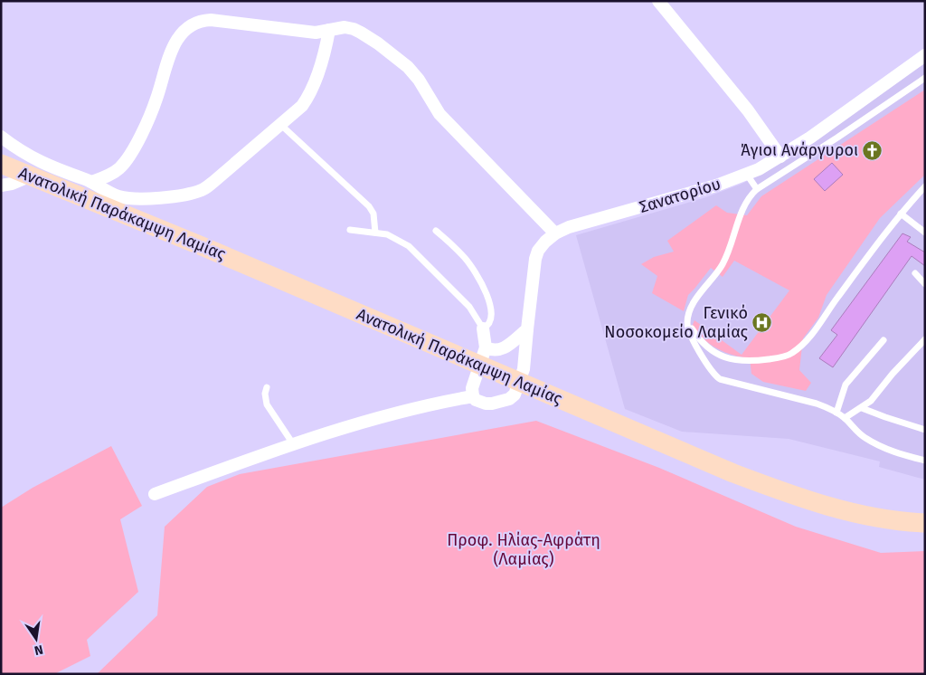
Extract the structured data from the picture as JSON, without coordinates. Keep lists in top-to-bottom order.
{
  "streets": {
    "main road": ["Ανατολική Παράκαμψη Λαμίας"],
    "street": ["Σανατορίου"]
  },
  "parks": ["Προφ. Ηλίας-Αφράτη (Λαμίας)"],
  "places": {
    "church": ["Άγιοι Ανάργυροι"],
    "hospital": ["Γενικό Νοσοκομείο Λαμίας"]
  },
  "north": "bottom"
}
